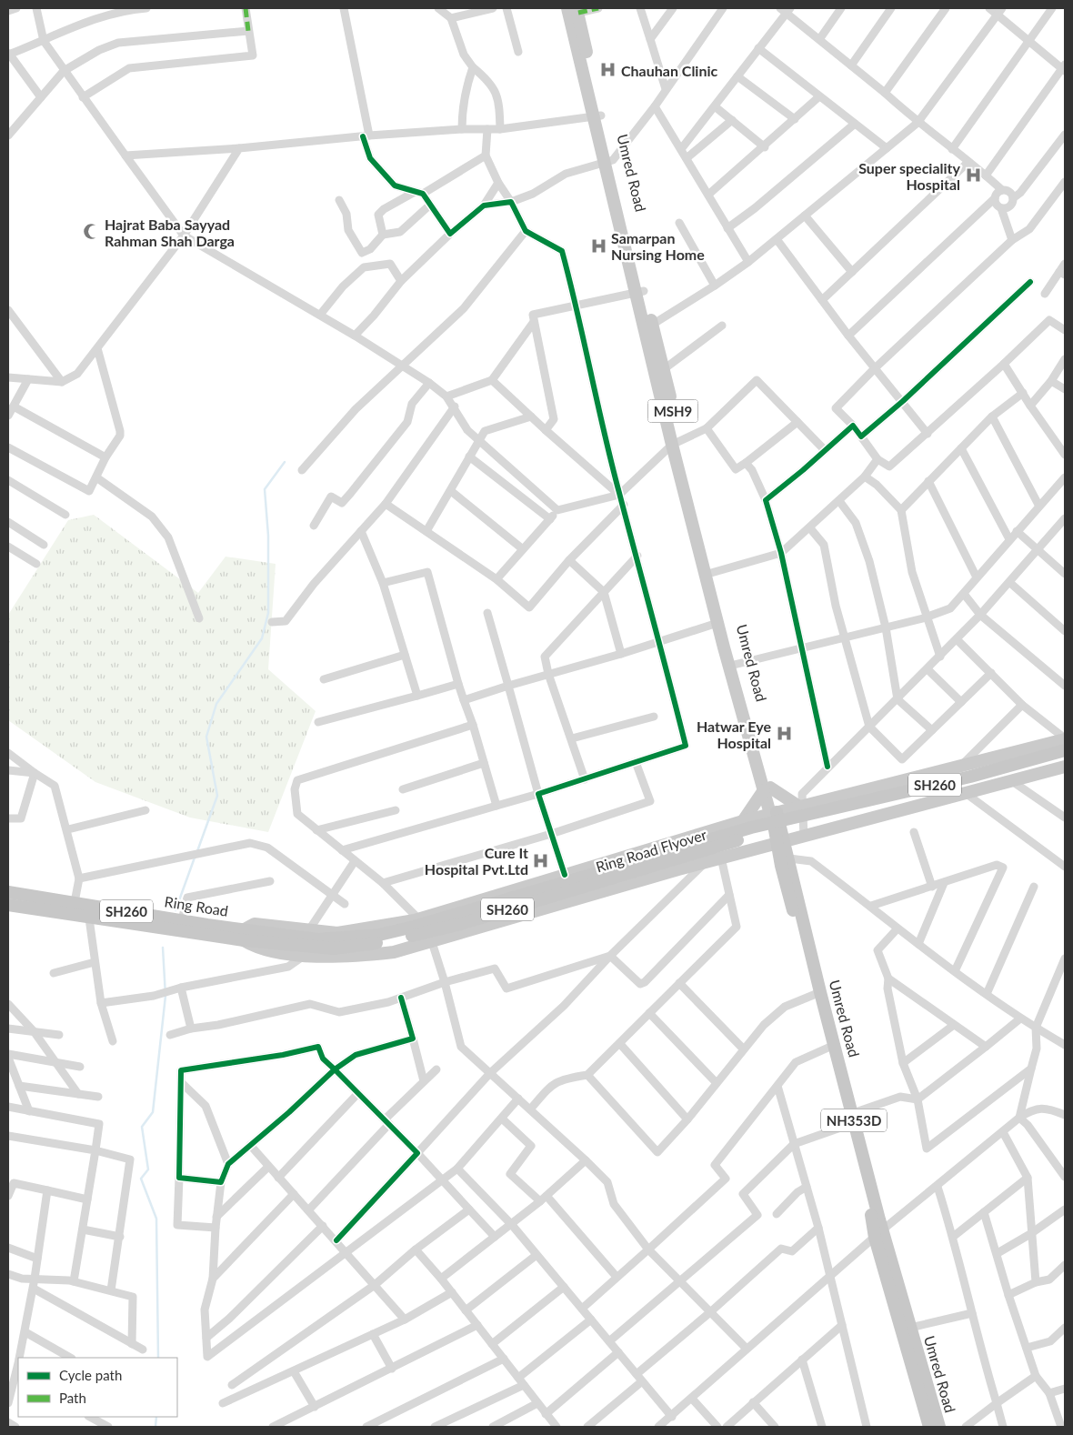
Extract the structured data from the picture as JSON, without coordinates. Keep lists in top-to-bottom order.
{
  "streets": {
    "highway": [
      "Umred Road",
      "SH260",
      "Ring Road Flyover",
      "Ring Road",
      "NH353D"
    ],
    "main road": ["MSH9"]
  },
  "crossings": [
    ["Umred Road", "NH353D"],
    ["Ring Road Flyover", "Ring Road"]
  ],
  "places": {
    "hospital": [
      "Chauhan Clinic",
      "Super speciality Hospital",
      "Samarpan Nursing Home",
      "Hatwar Eye Hospital",
      "Cure It Hospital Pvt.Ltd"
    ],
    "mosque": ["Hajrat Baba Sayyad Rahman Shah Darga"]
  },
  "legend": ["Cycle path", "Path"]
}
